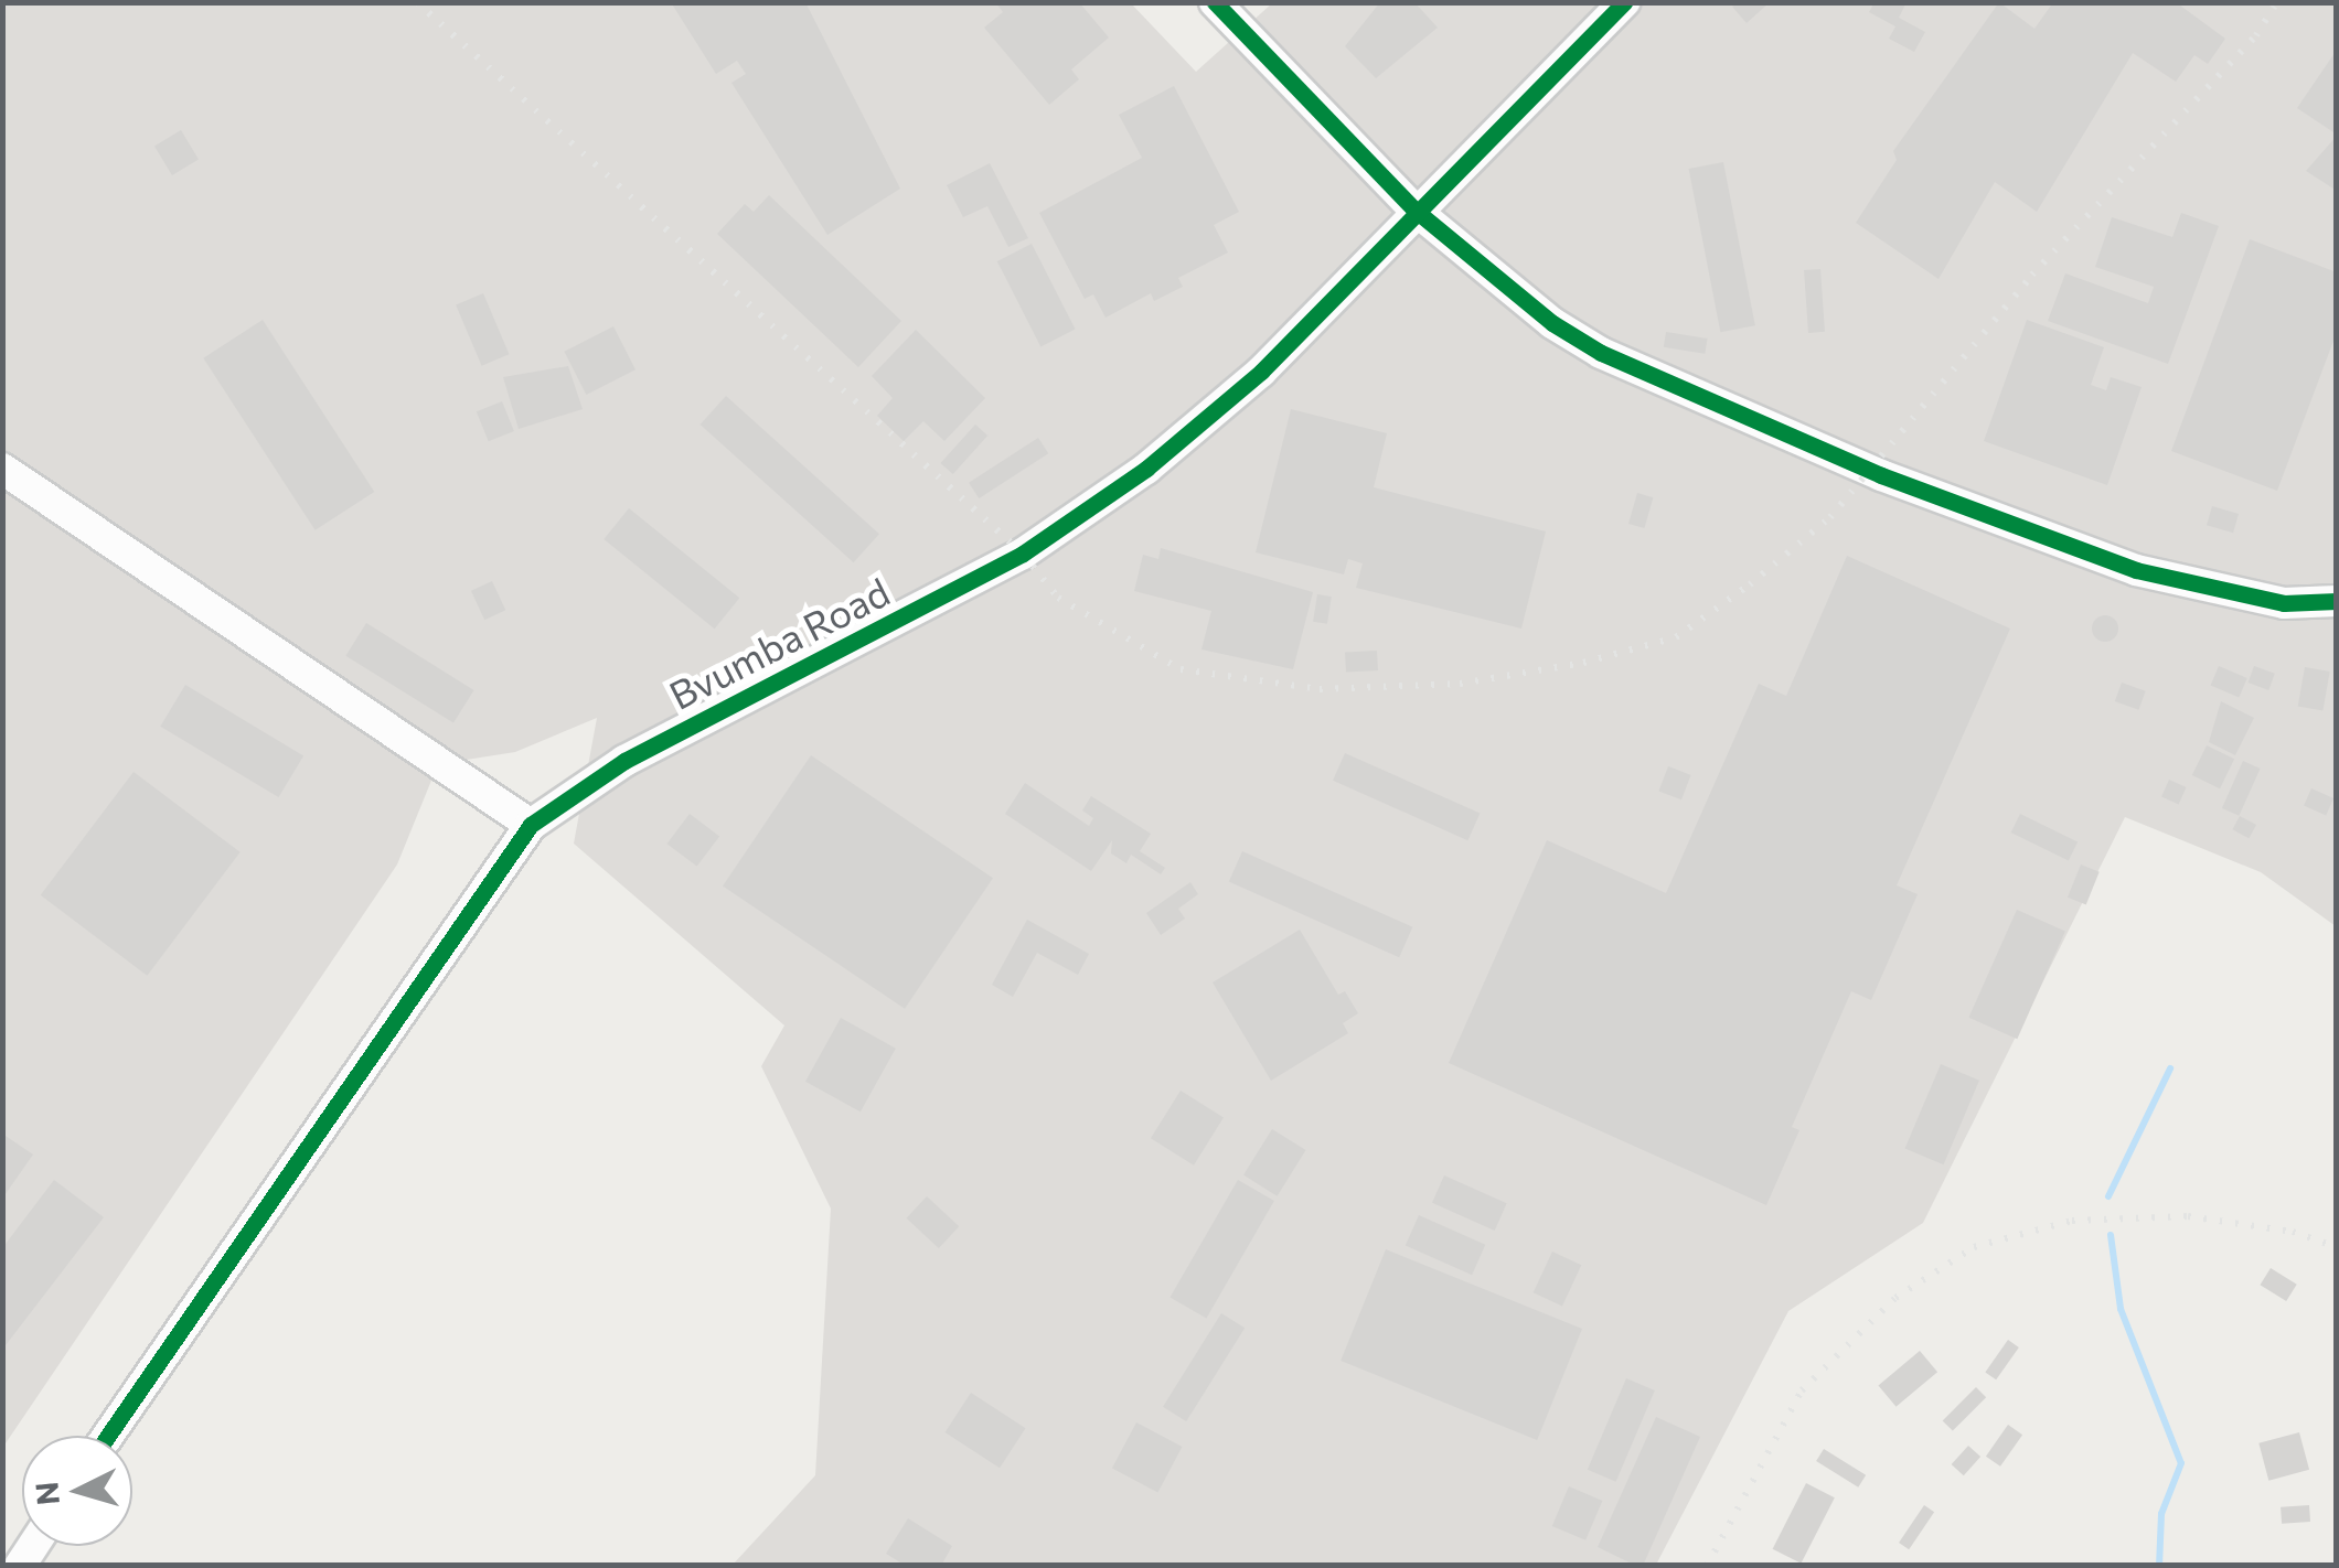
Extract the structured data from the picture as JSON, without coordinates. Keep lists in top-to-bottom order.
{
  "streets": {
    "street": ["Bvumba Road"]
  },
  "north": "left"
}
